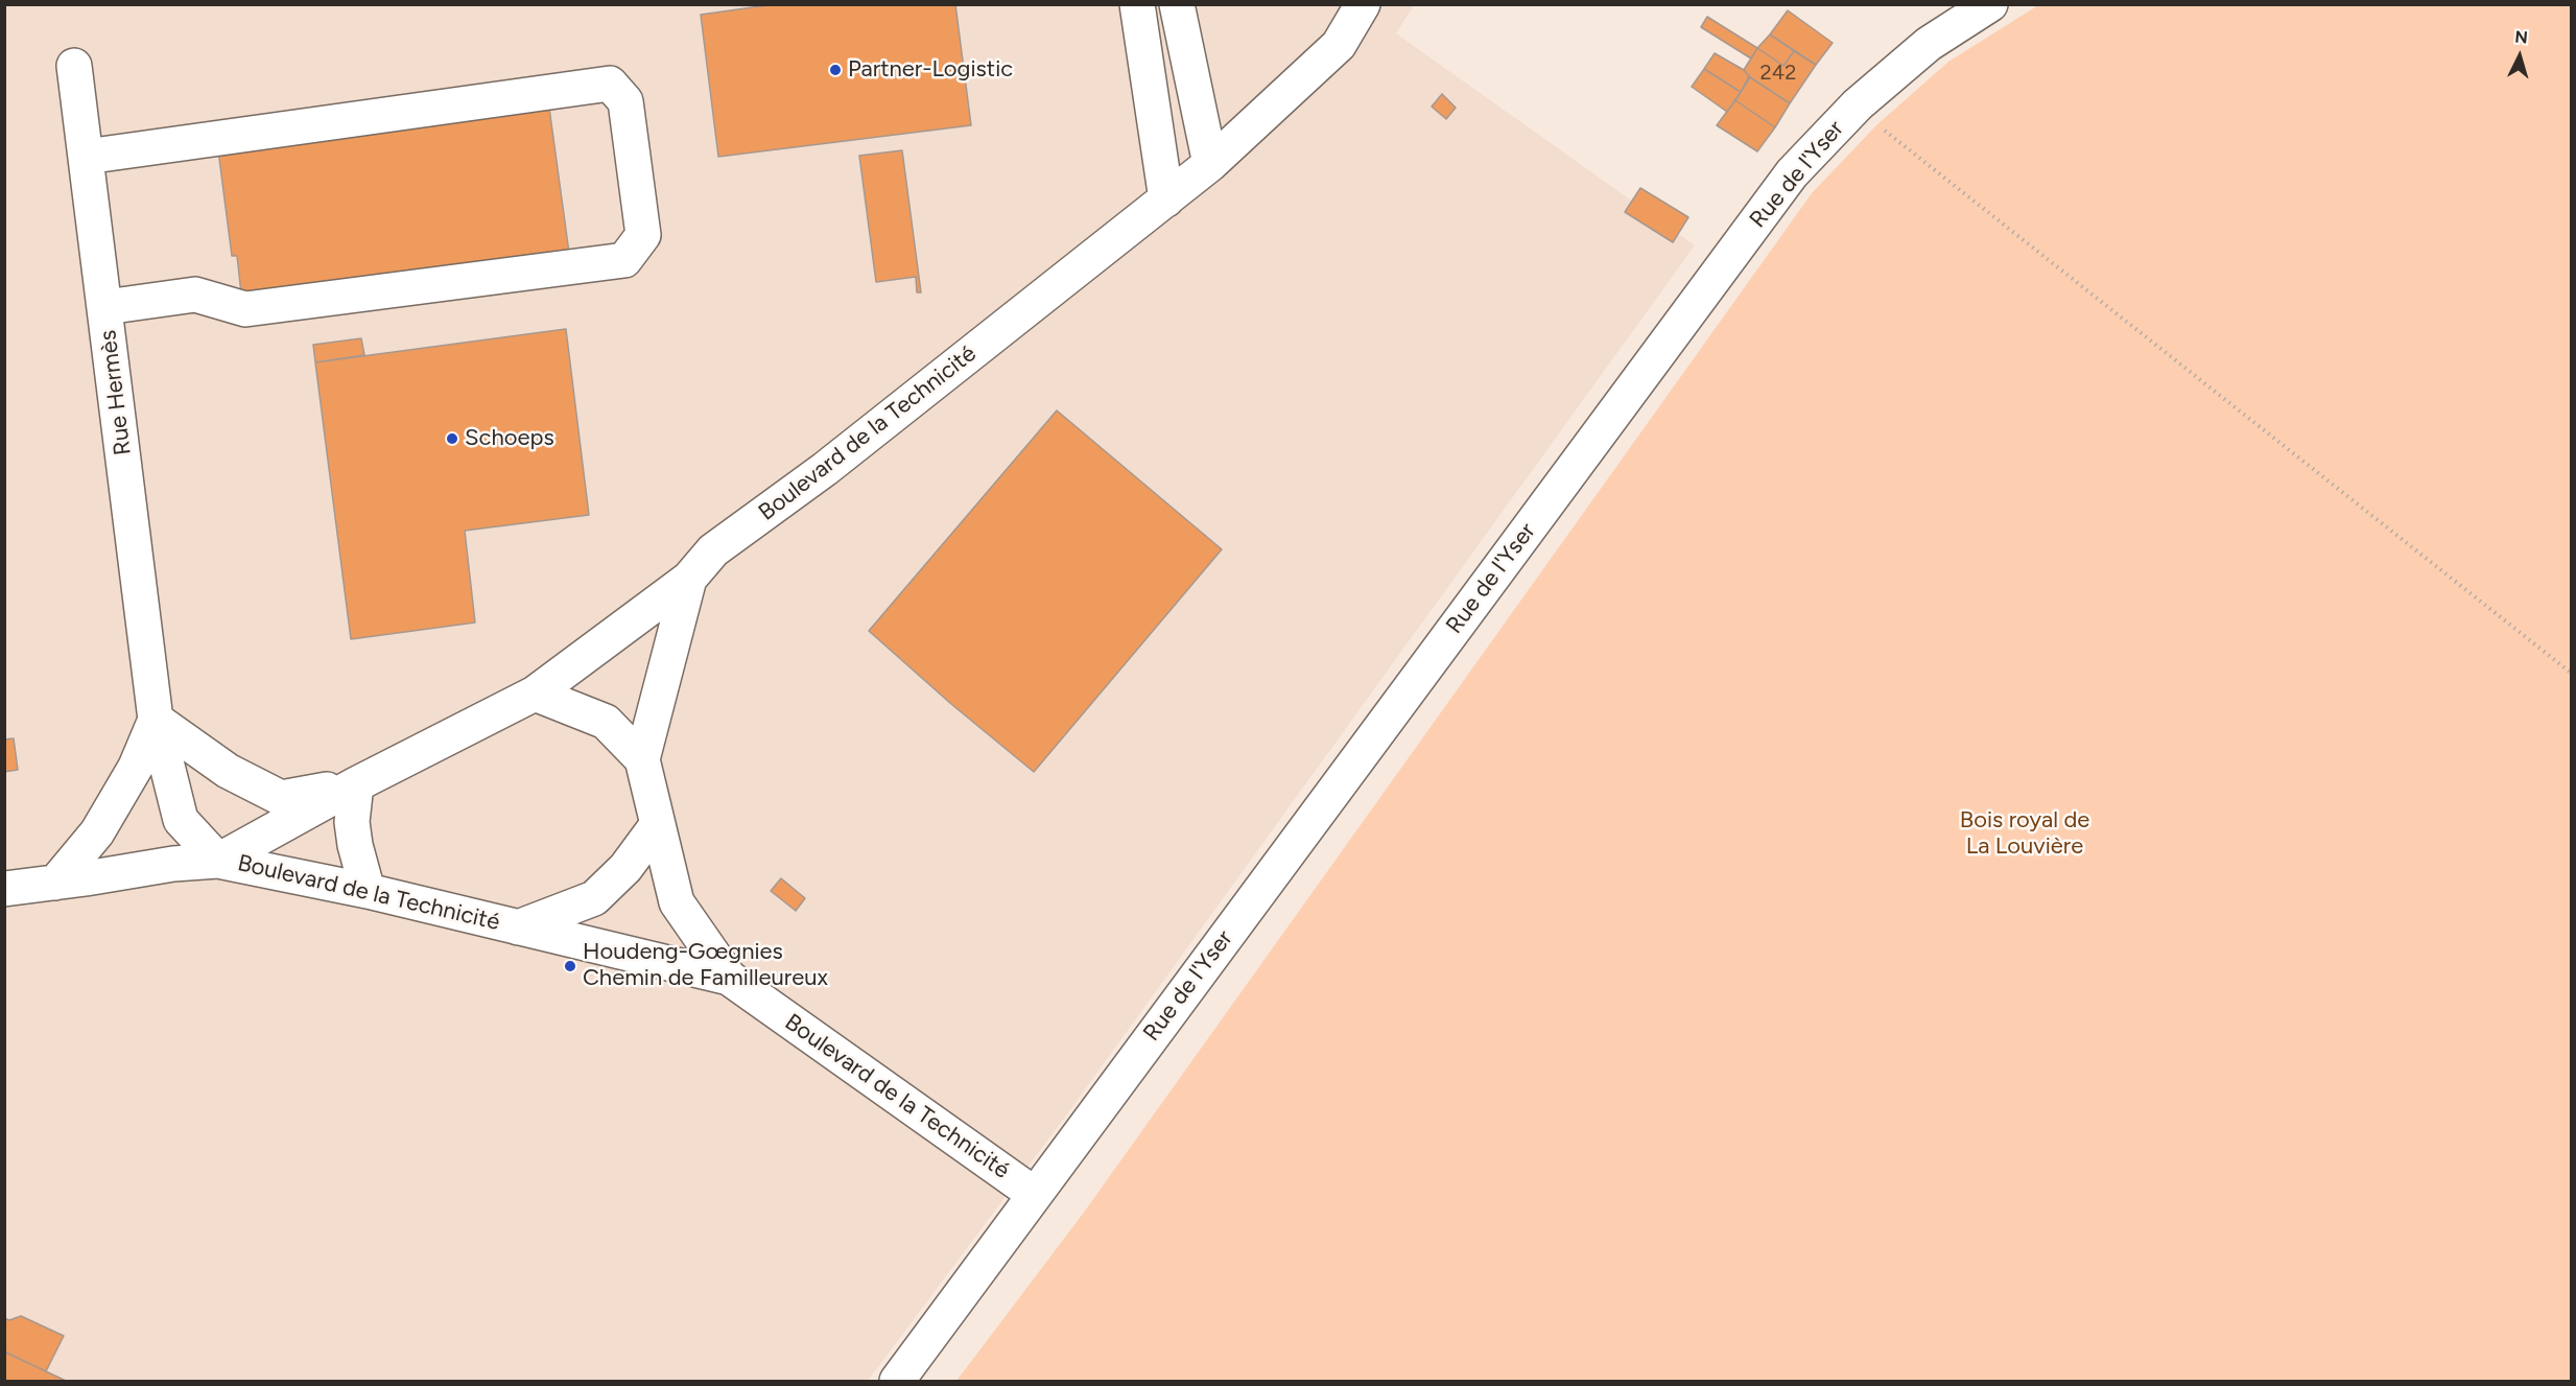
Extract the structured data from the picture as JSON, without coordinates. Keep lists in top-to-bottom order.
{
  "streets": {
    "street": ["Rue de l'Yser", "Rue Hermès", "Boulevard de la Technicité"]
  },
  "crossings": [
    ["Rue de l'Yser", "Boulevard de la Technicité"],
    ["Rue Hermès", "Boulevard de la Technicité"]
  ],
  "parks": ["Bois royal de La Louvière"],
  "places": ["Partner-Logistic", "Schoeps", "Houdeng-Gœgnies Chemin de Familleureux"],
  "house_numbers": ["242"],
  "north": "top"
}
